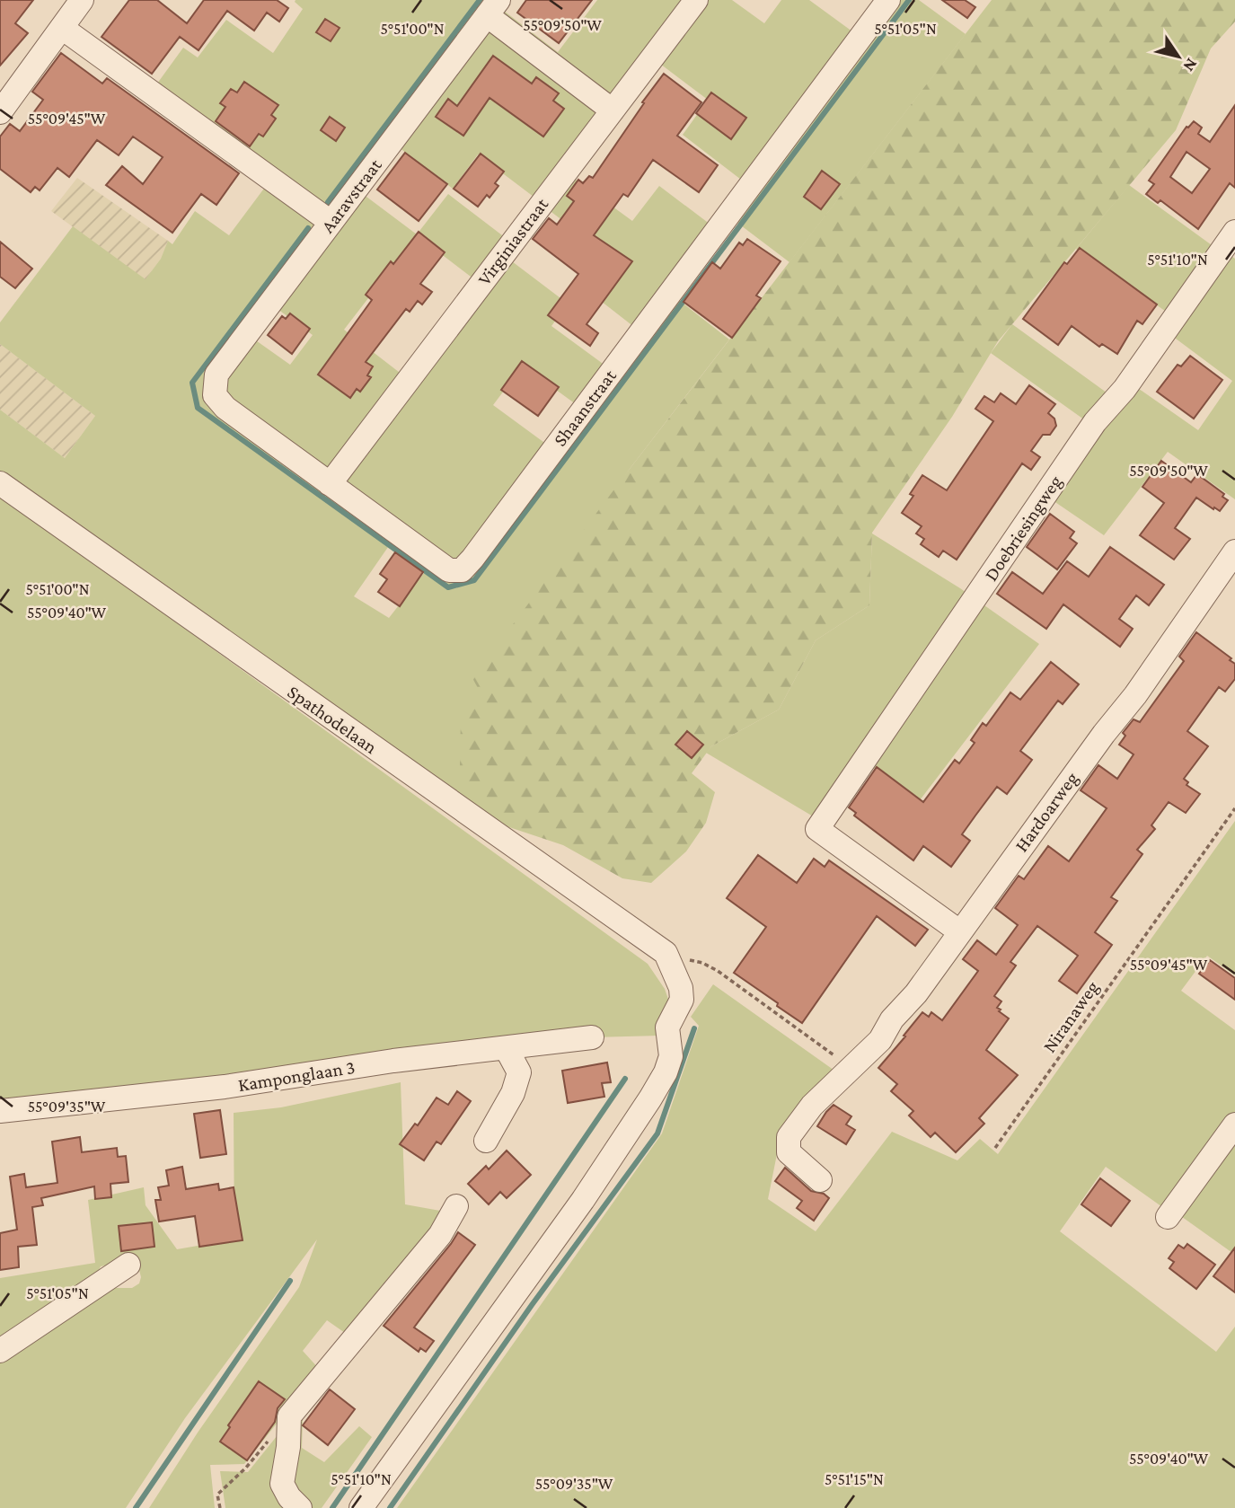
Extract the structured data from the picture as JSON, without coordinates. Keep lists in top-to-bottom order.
{
  "streets": {
    "street": [
      "Aaravstraat",
      "Virginiastraat",
      "Shaanstraat",
      "Doebriesingweg",
      "Spathodelaan",
      "Hardoarweg",
      "Kamponglaan 3"
    ],
    "path": ["Niranaweg"]
  },
  "crossings": [
    ["Aaravstraat", "Shaanstraat"],
    ["Virginiastraat", "Shaanstraat"],
    ["Doebriesingweg", "Hardoarweg"]
  ],
  "north": "bottom right",
  "coordinates": [
    "55°09'50\"W",
    "5°51'00\"N",
    "5°51'05\"N",
    "55°09'45\"W",
    "5°51'10\"N",
    "55°09'40\"W",
    "55°09'35\"W",
    "5°51'15\"N"
  ]
}
